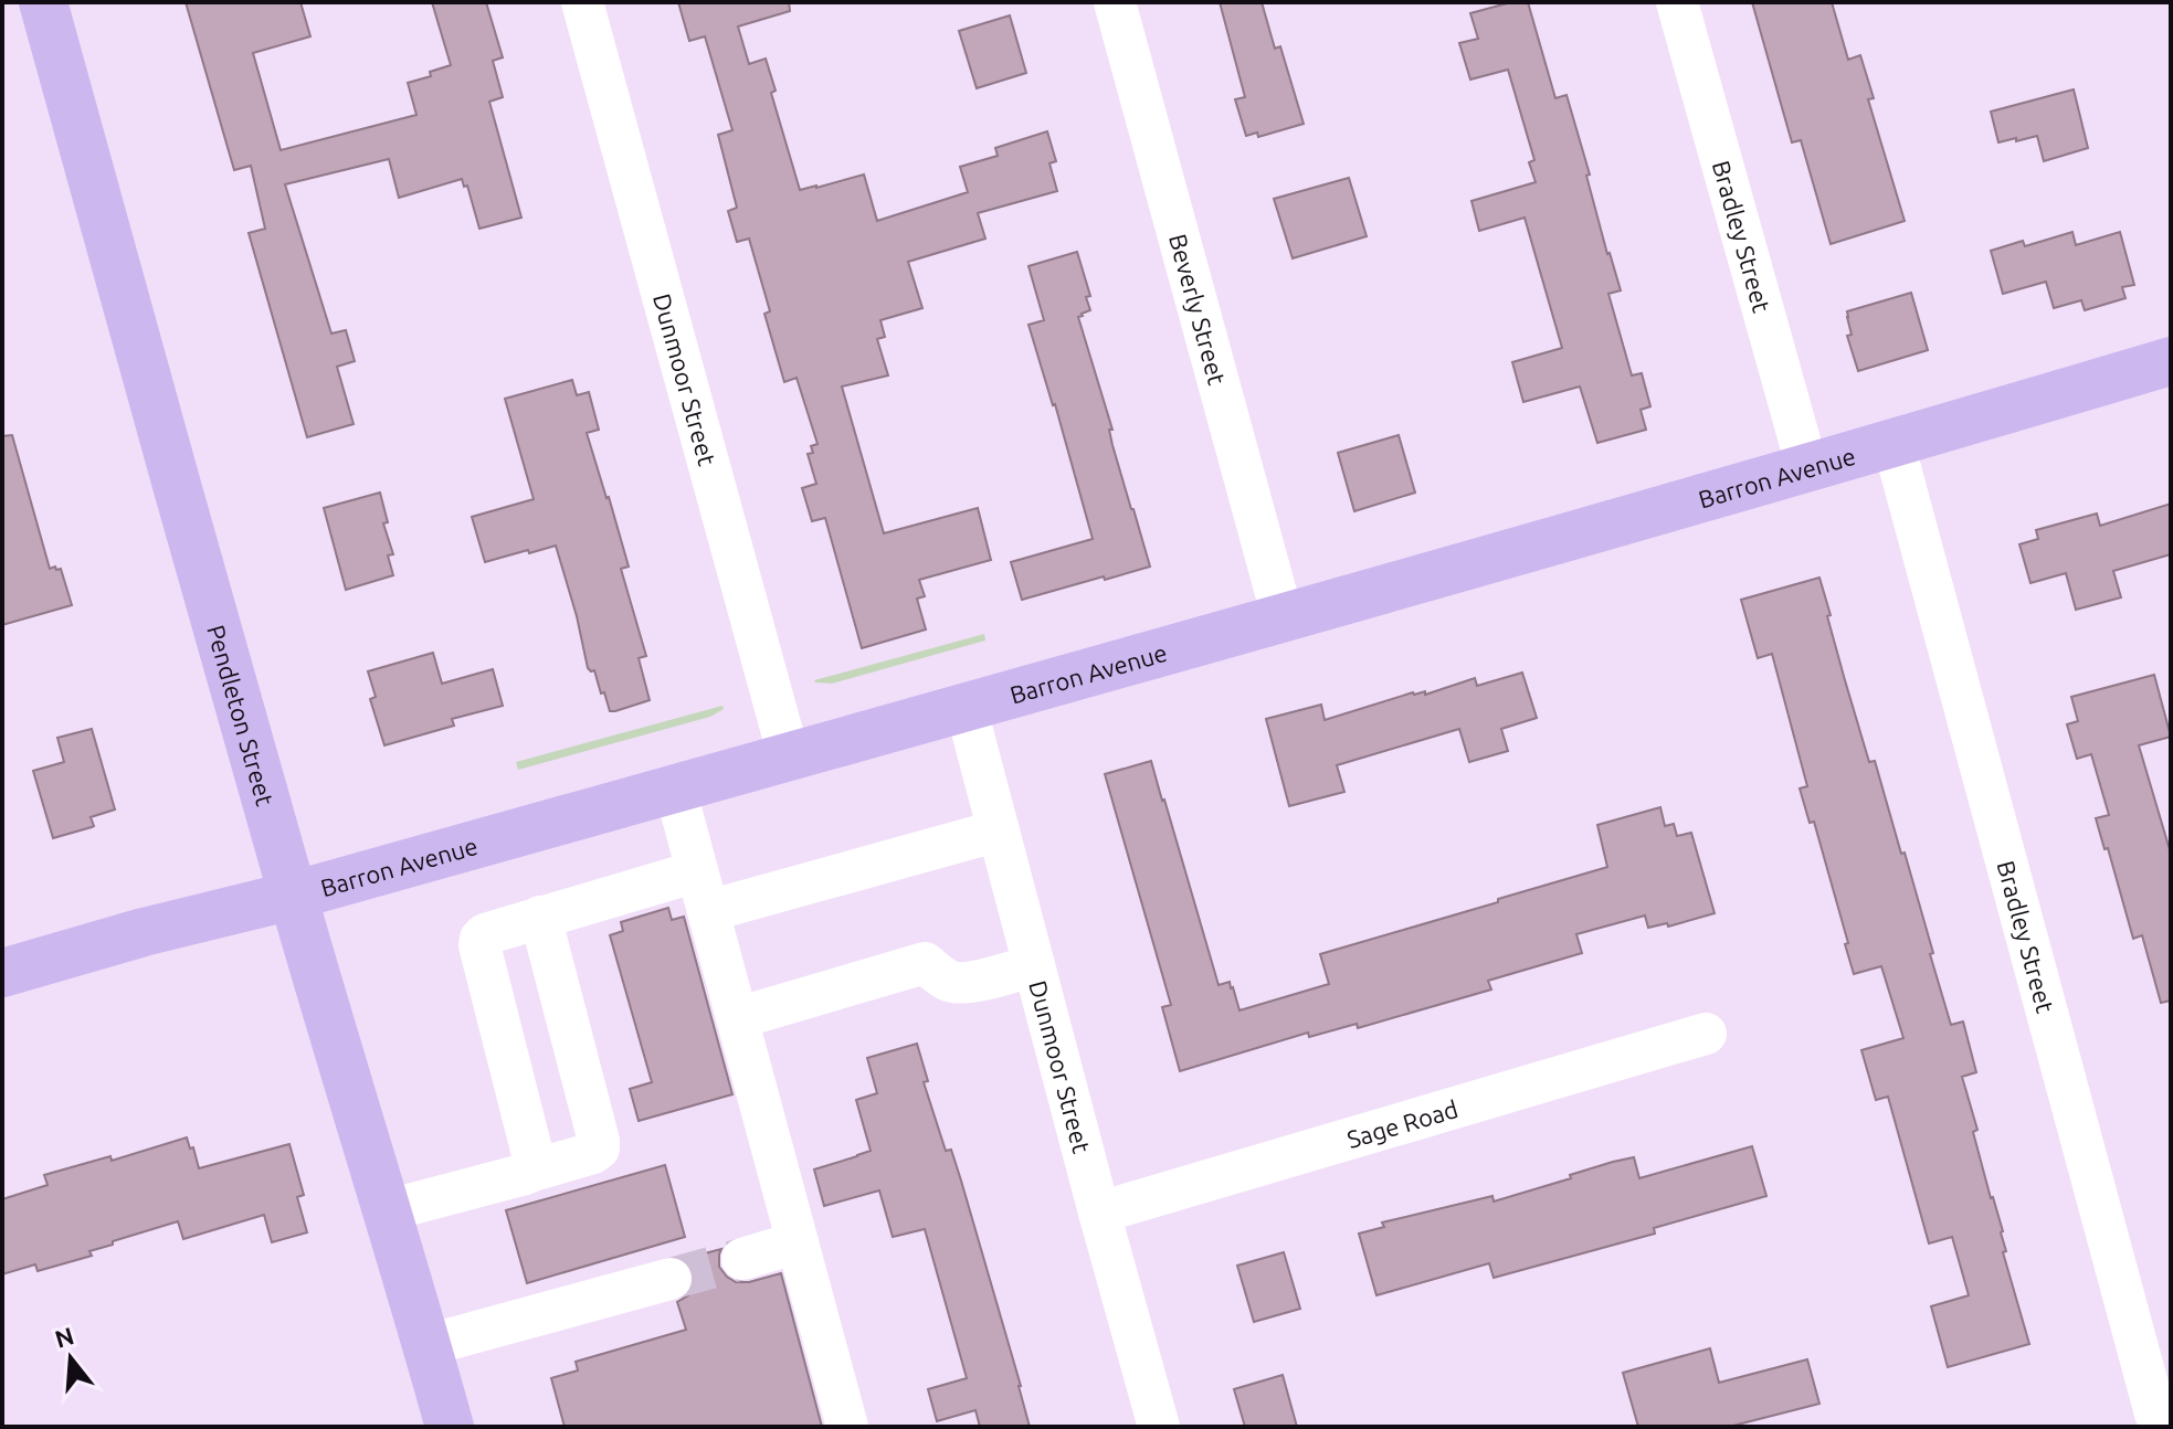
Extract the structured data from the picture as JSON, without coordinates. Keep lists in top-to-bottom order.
{
  "streets": {
    "main road": ["Barron Avenue", "Pendleton Street"],
    "street": [
      "Bradley Street",
      "Beverly Street",
      "Dunmoor Street",
      "Sage Road"
    ]
  },
  "crossings": [
    ["Bradley Street", "Barron Avenue"],
    ["Beverly Street", "Barron Avenue"],
    ["Dunmoor Street", "Barron Avenue"],
    ["Dunmoor Street", "Sage Road"],
    ["Barron Avenue", "Pendleton Street"]
  ],
  "north": "top"
}
